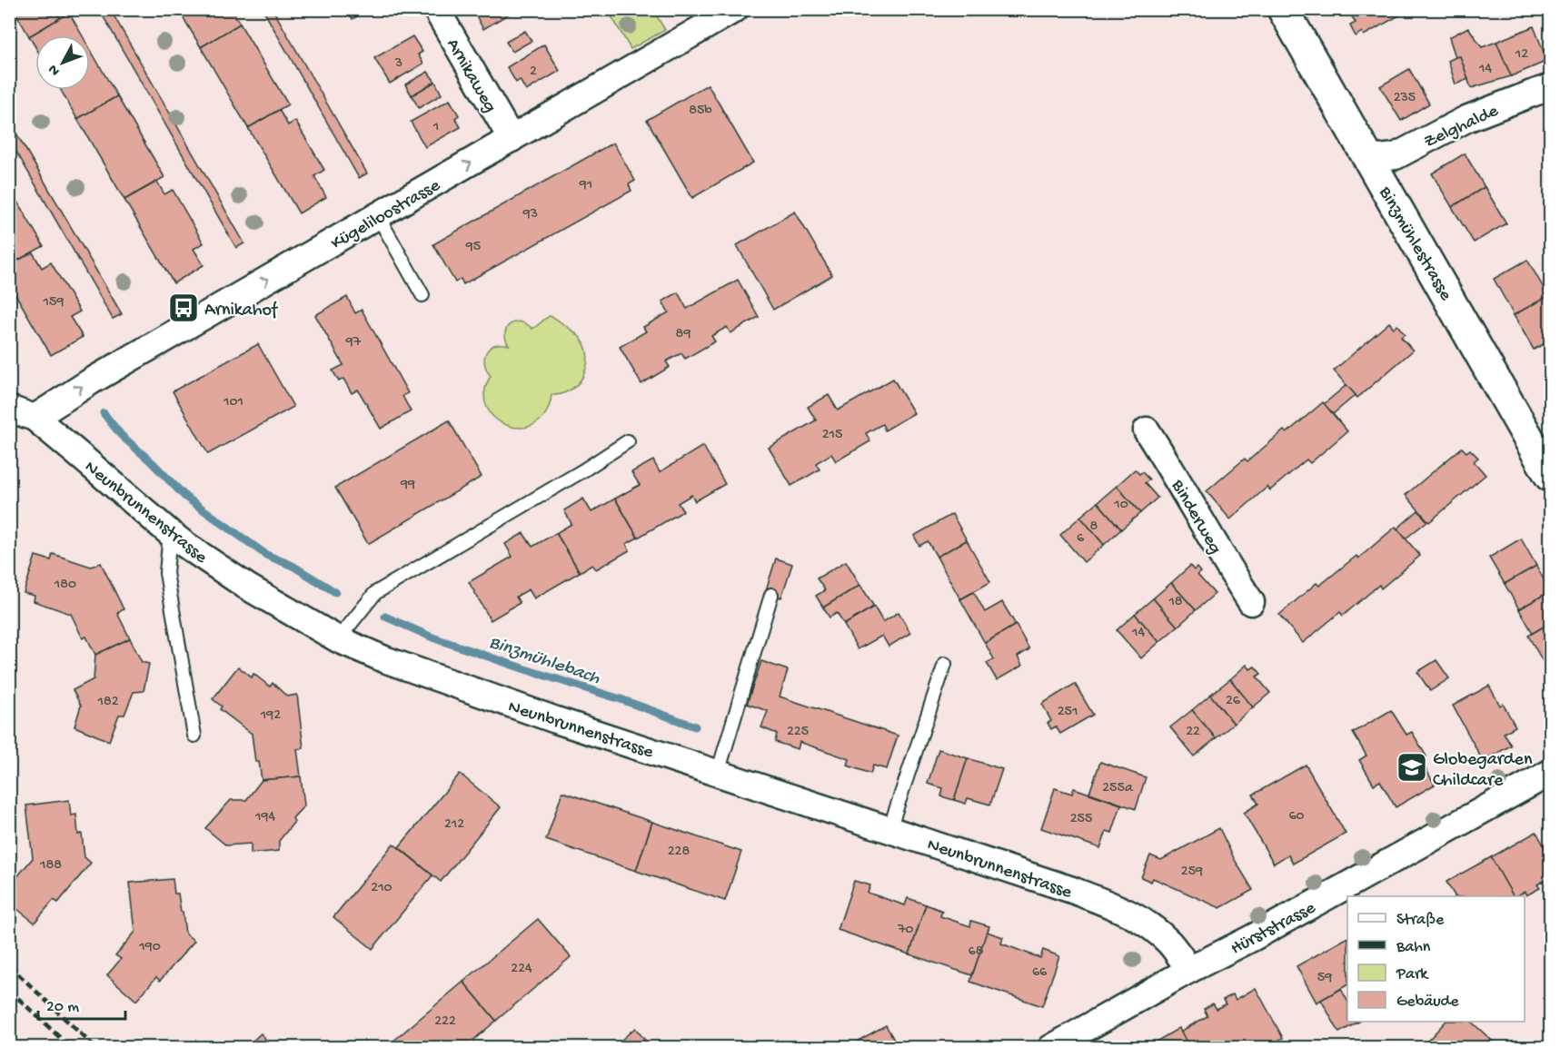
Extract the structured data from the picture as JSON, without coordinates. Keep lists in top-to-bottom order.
{
  "streets": {
    "street": [
      "Arnikaweg",
      "Zelghalde",
      "Kügeliloostrasse",
      "Binzmühlestrasse",
      "Neunbrunnenstrasse",
      "Binderweg",
      "Hürststrasse"
    ]
  },
  "crossings": [
    ["Arnikaweg", "Kügeliloostrasse"],
    ["Zelghalde", "Binzmühlestrasse"],
    ["Kügeliloostrasse", "Neunbrunnenstrasse"],
    ["Neunbrunnenstrasse", "Hürststrasse"]
  ],
  "one_way": ["Kügeliloostrasse"],
  "water": ["Binzmühlebach"],
  "places": {
    "bus stop": ["Arnikahof"],
    "school or university": ["Globegarden Childcare"]
  },
  "house_numbers": [
    "12",
    "3",
    "14",
    "2",
    "235",
    "85b",
    "1",
    "91",
    "93",
    "95",
    "159",
    "89",
    "97",
    "101",
    "215",
    "99",
    "10",
    "8",
    "6",
    "180",
    "18",
    "14",
    "26",
    "182",
    "251",
    "192",
    "225",
    "22",
    "255a",
    "60",
    "194",
    "255",
    "212",
    "228",
    "188",
    "259",
    "210",
    "70",
    "190",
    "68",
    "224",
    "66",
    "59",
    "222"
  ],
  "legend": [
    "Straße",
    "Bahn",
    "Park",
    "Gebäude"
  ],
  "scale_bar": "20 m",
  "north": "bottom left"
}
